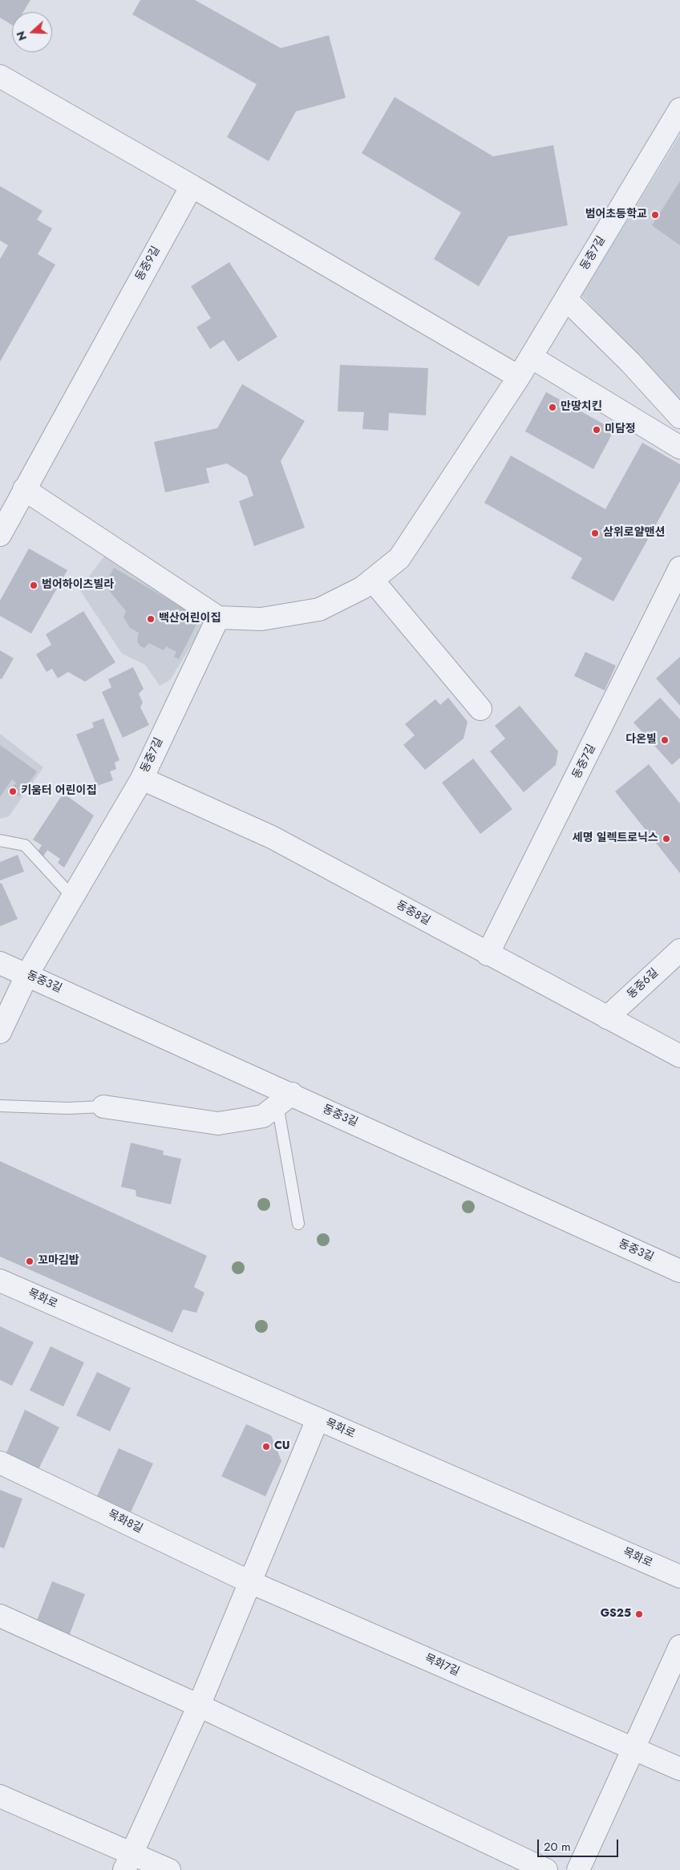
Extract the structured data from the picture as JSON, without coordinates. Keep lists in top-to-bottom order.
{
  "streets": {
    "street": [
      "동중7길",
      "동중9길",
      "동중8길",
      "동중3길",
      "동중6길",
      "목화로",
      "목화8길",
      "목화7길"
    ]
  },
  "crossings": [
    ["동중7길", "동중8길"],
    ["동중7길", "동중3길"],
    ["동중8길", "동중6길"],
    ["목화8길", "목화7길"]
  ],
  "places": [
    "범어초등학교",
    "만땅치킨",
    "미담정",
    "삼위로얄맨션",
    "범어하이츠빌라",
    "백산어린이집",
    "다온빌",
    "키움터 어린이집",
    "세명 일렉트로닉스",
    "꼬마김밥",
    "CU",
    "GS25"
  ],
  "scale_bar": "20 m",
  "north": "left"
}
